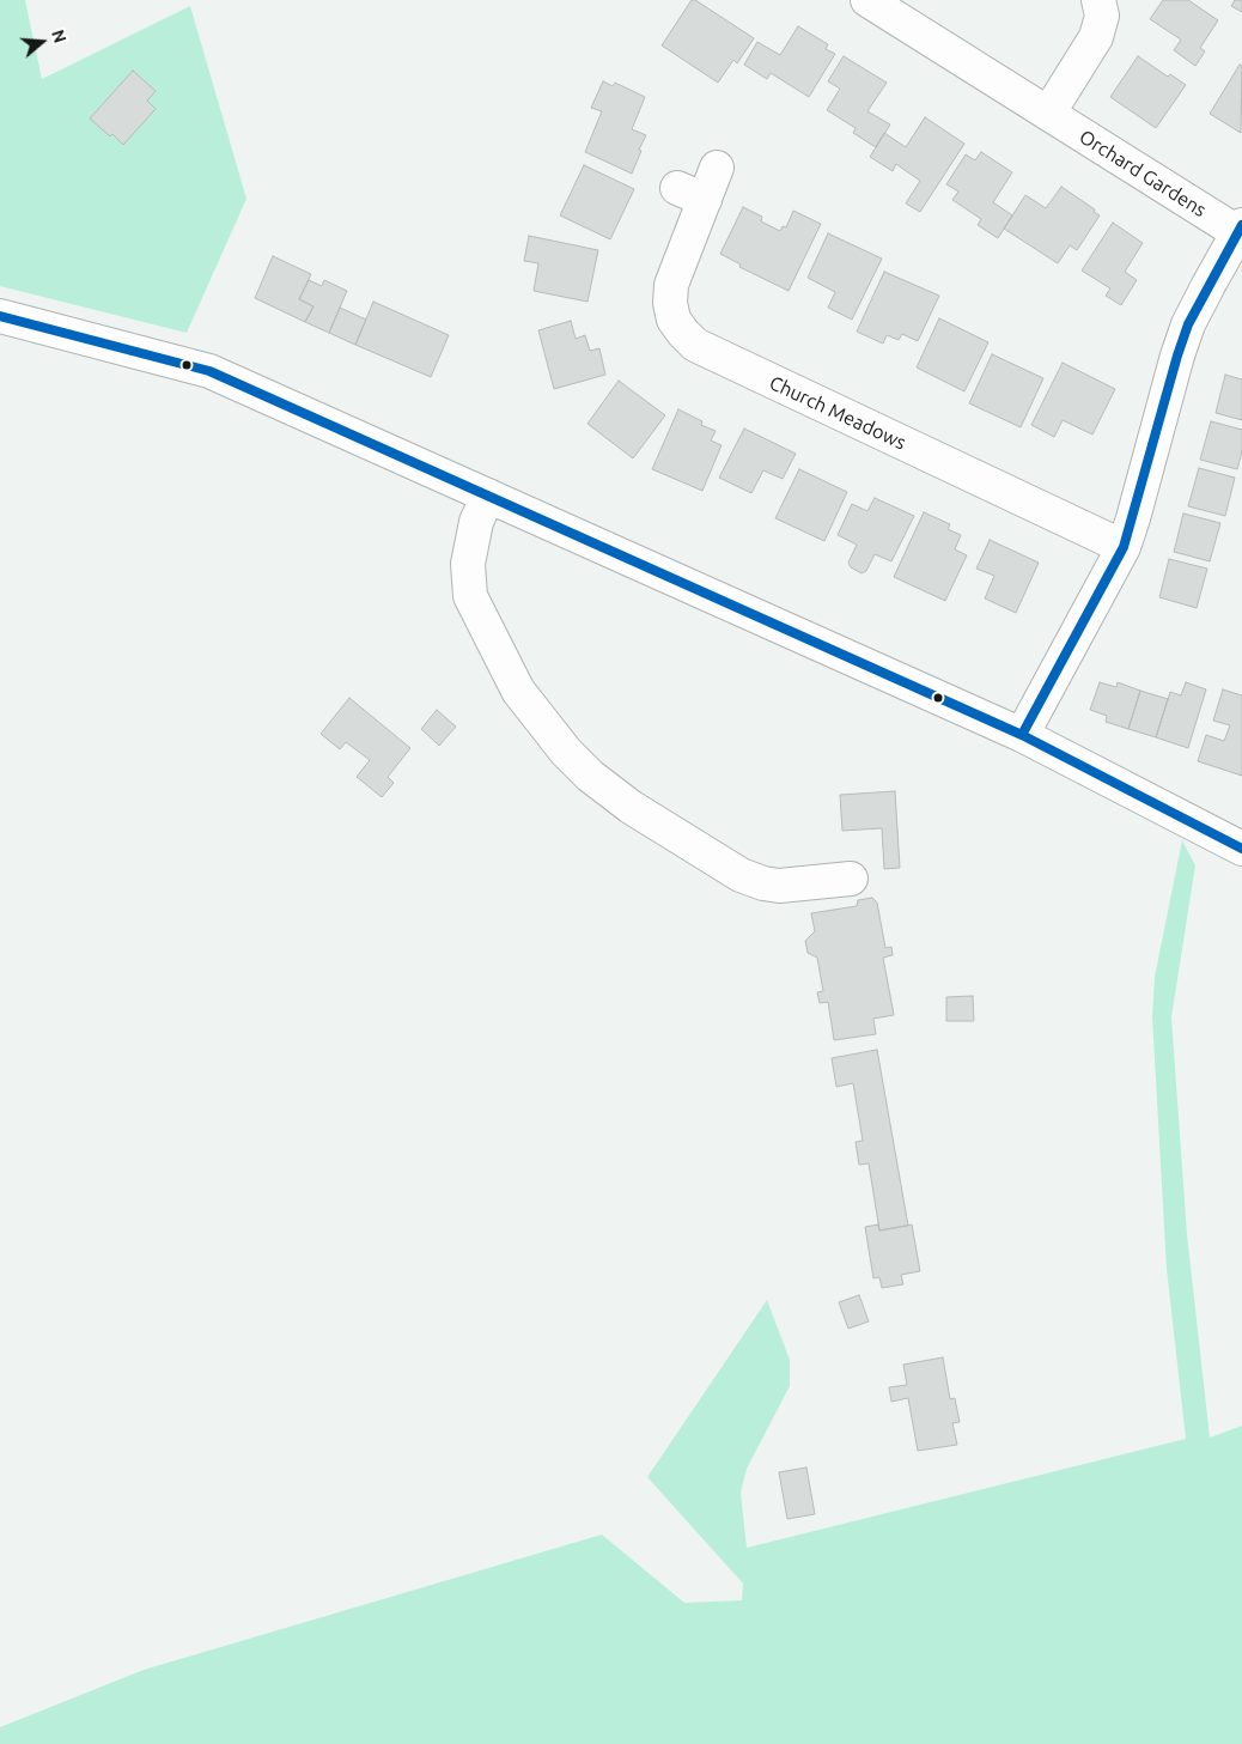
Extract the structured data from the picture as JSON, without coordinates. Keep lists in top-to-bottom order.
{
  "streets": {
    "street": ["Orchard Gardens", "Church Meadows"]
  },
  "north": "right"
}
